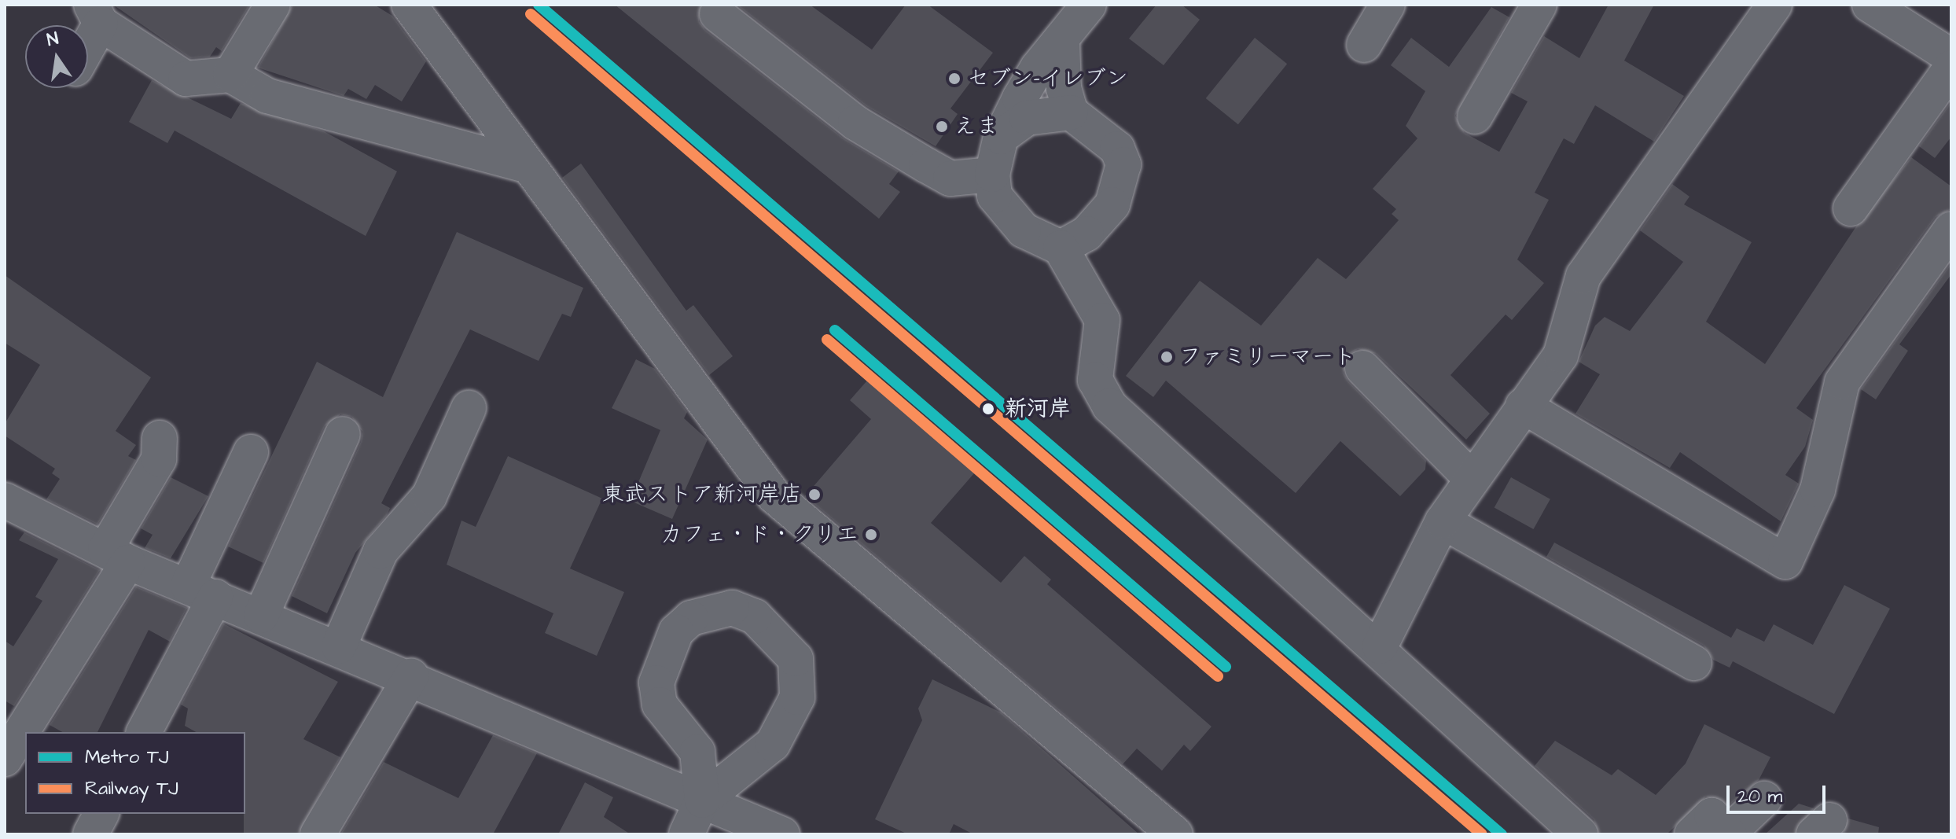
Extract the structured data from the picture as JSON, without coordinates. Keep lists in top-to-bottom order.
{
  "places": [
    "セブン-イレブン",
    "えま",
    "ファミリーマート",
    "新河岸",
    "東武ストア新河岸店",
    "カフェ・ド・クリエ"
  ],
  "lines": ["metro line TJ", "rail line TJ"],
  "legend": ["Metro TJ", "Railway TJ"],
  "scale_bar": "20 m",
  "north": "top"
}
